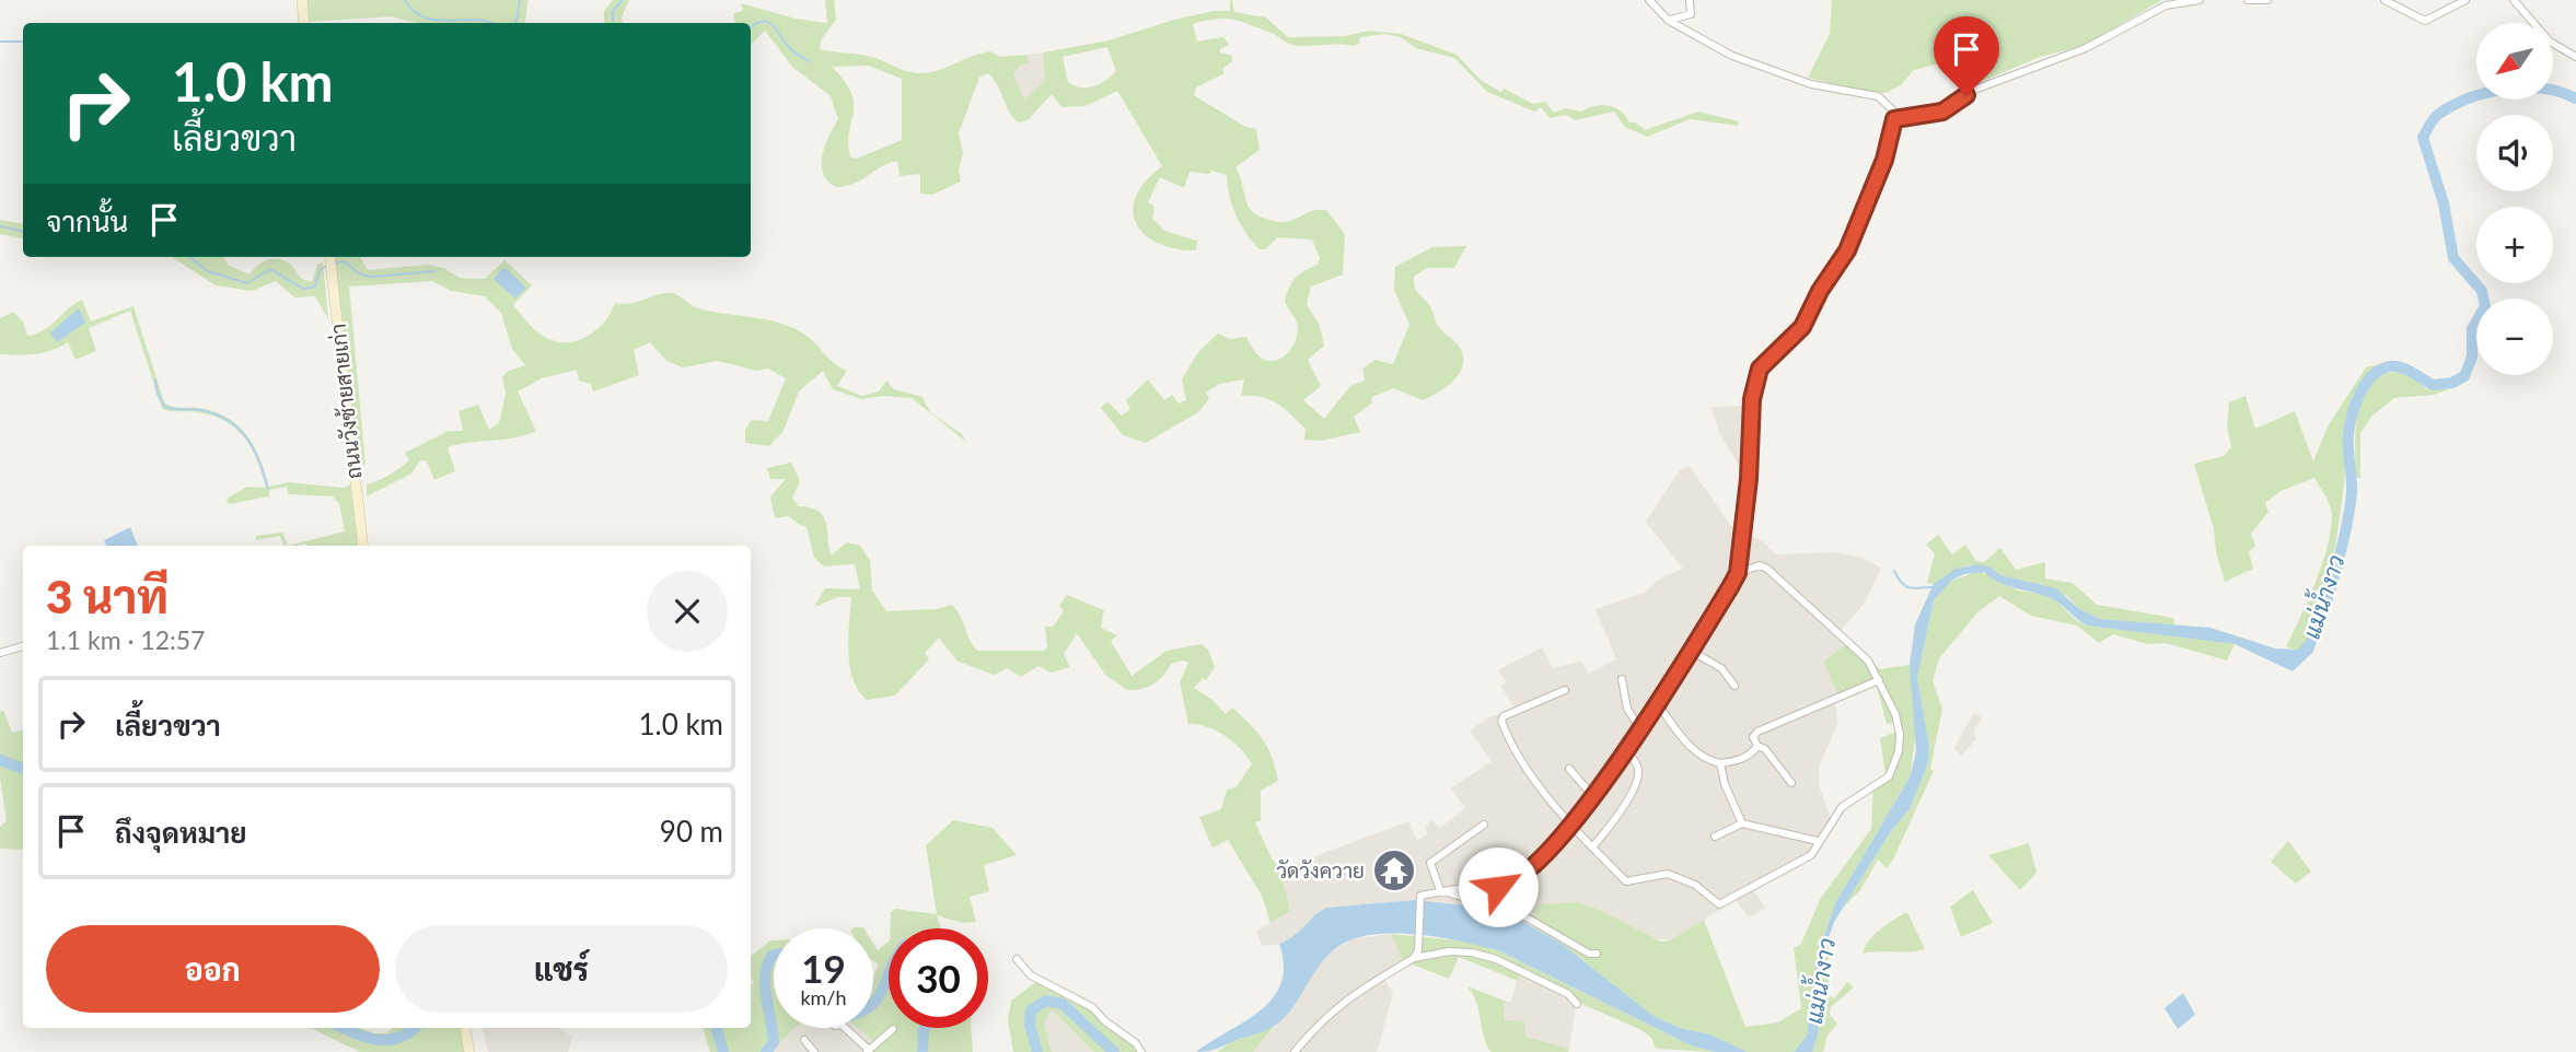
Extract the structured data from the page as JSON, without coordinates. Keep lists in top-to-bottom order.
{
  "streets": {
    "main road": ["ถนนวังซ้ายสายเก่า"]
  },
  "water": ["แม่น้ำงาว"],
  "places": {
    "temple": ["วัดวังควาย"]
  },
  "north": "bottom left",
  "page": {
    "map_buttons": ["+", "−"],
    "turn": ["1.0 km", "เลี้ยวขวา"],
    "then": "จากนั้น",
    "heading": ["3 นาที", "1.1 km · 12:57"],
    "list": [
      {
        "name": "เลี้ยวขวา",
        "value": "1.0 km"
      },
      {
        "name": "ถึงจุดหมาย",
        "value": "90 m"
      }
    ],
    "buttons": ["ออก", "แชร์"],
    "speed": "19 km/h",
    "limit": "30"
  }
}
